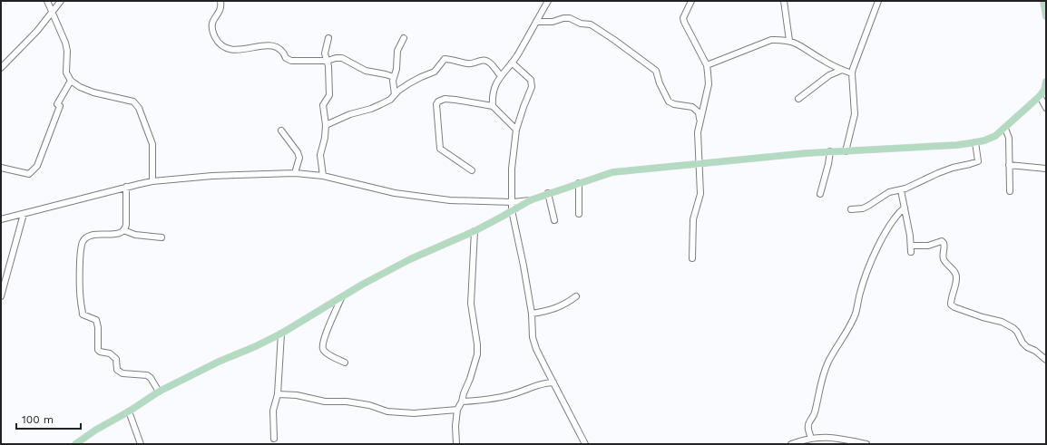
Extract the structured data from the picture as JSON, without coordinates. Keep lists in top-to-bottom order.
{
  "scale_bar": "100 m"
}
